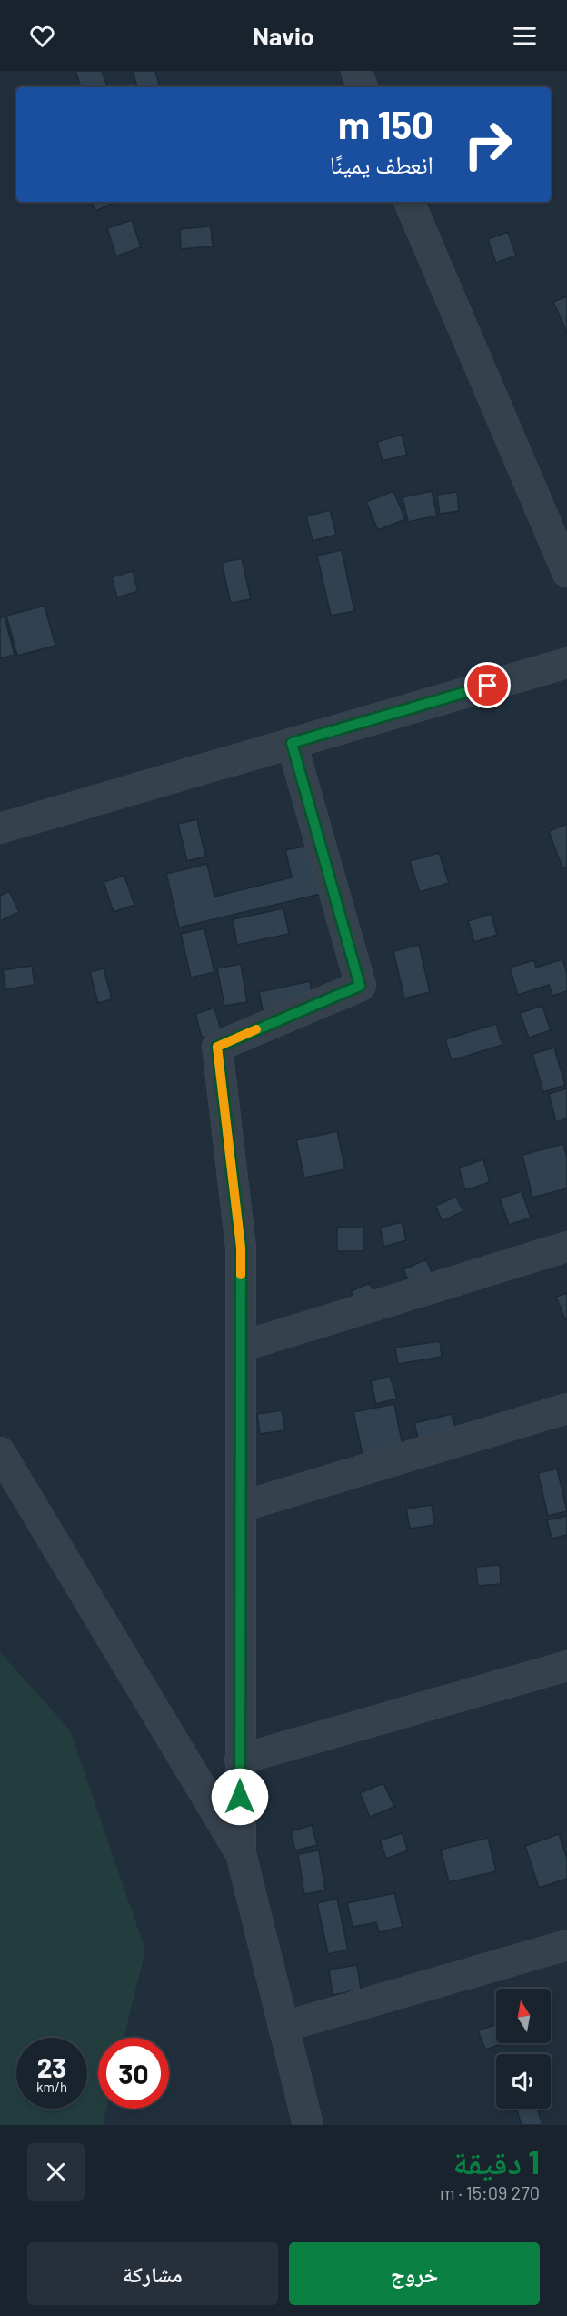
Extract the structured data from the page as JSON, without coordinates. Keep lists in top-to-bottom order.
{
  "north": "top",
  "page": {
    "header": "Navio",
    "turn": ["150 m", "انعطف يمينًا"],
    "speed": "23 km/h",
    "limit": "30",
    "heading": ["1 دقيقة", "270 m · 15:09"],
    "buttons": ["خروج", "مشاركة"]
  }
}
